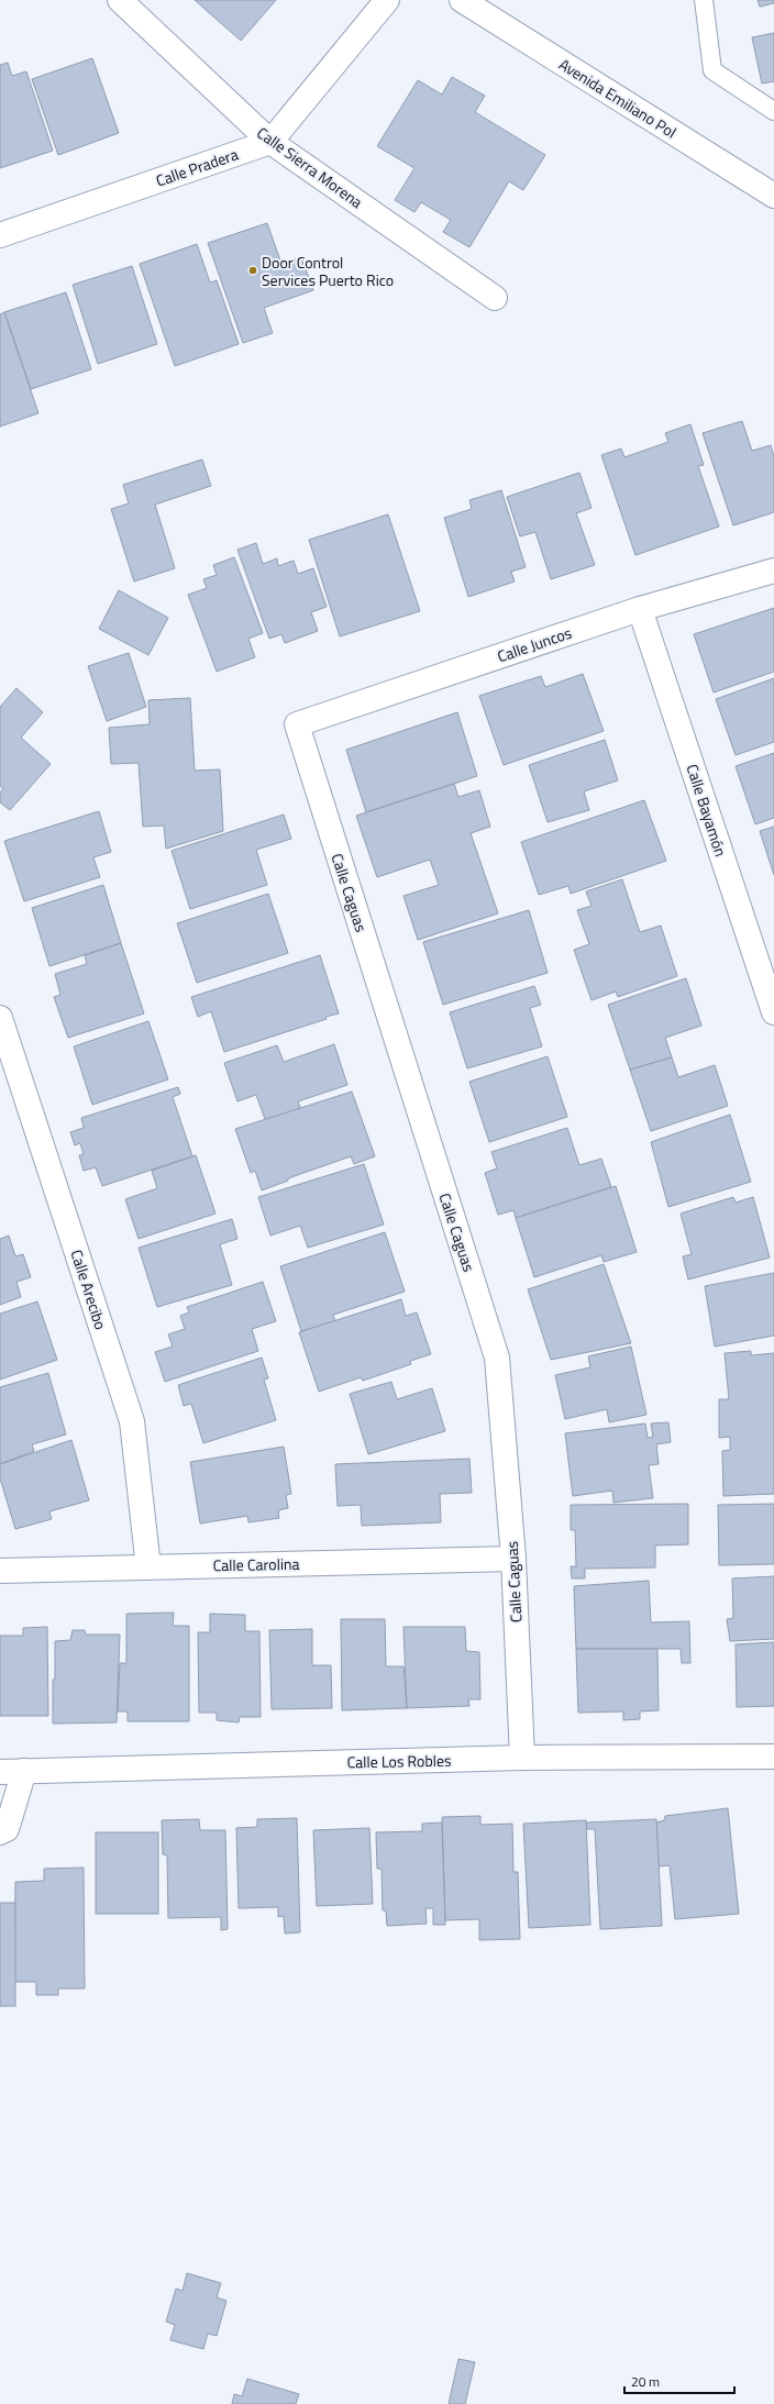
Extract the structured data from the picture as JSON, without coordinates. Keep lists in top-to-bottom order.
{
  "streets": {
    "street": [
      "Avenida Emiliano Pol",
      "Calle Pradera",
      "Calle Sierra Morena",
      "Calle Juncos",
      "Calle Bayamón",
      "Calle Caguas",
      "Calle Arecibo",
      "Calle Carolina",
      "Calle Los Robles"
    ]
  },
  "crossings": [
    ["Calle Pradera", "Calle Sierra Morena"],
    ["Calle Juncos", "Calle Bayamón"],
    ["Calle Juncos", "Calle Caguas"],
    ["Calle Caguas", "Calle Carolina"],
    ["Calle Caguas", "Calle Los Robles"],
    ["Calle Arecibo", "Calle Carolina"]
  ],
  "places": ["Door Control Services Puerto Rico"],
  "scale_bar": "20 m"
}
